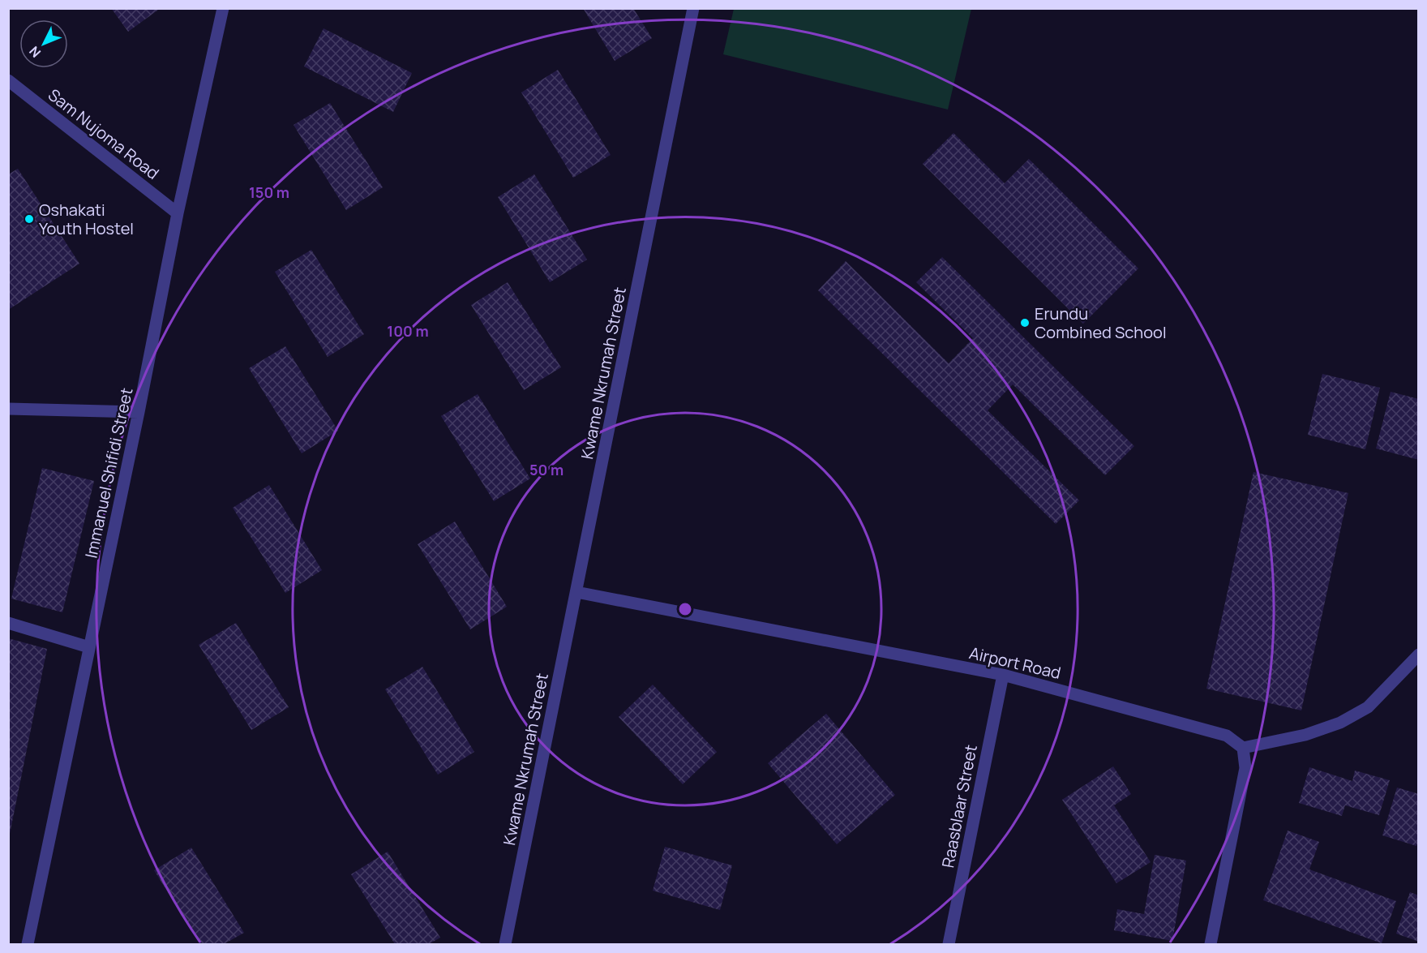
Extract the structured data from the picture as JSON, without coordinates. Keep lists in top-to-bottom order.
{
  "streets": {
    "street": [
      "Sam Nujoma Road",
      "Kwame Nkrumah Street",
      "Immanuel Shifidi Street",
      "Airport Road",
      "Raasblaar Street"
    ]
  },
  "crossings": [
    ["Sam Nujoma Road", "Immanuel Shifidi Street"],
    ["Kwame Nkrumah Street", "Airport Road"],
    ["Airport Road", "Raasblaar Street"]
  ],
  "places": ["Oshakati Youth Hostel", "Erundu Combined School"],
  "north": "bottom left",
  "rings": ["150 m", "100 m", "50 m"]
}
